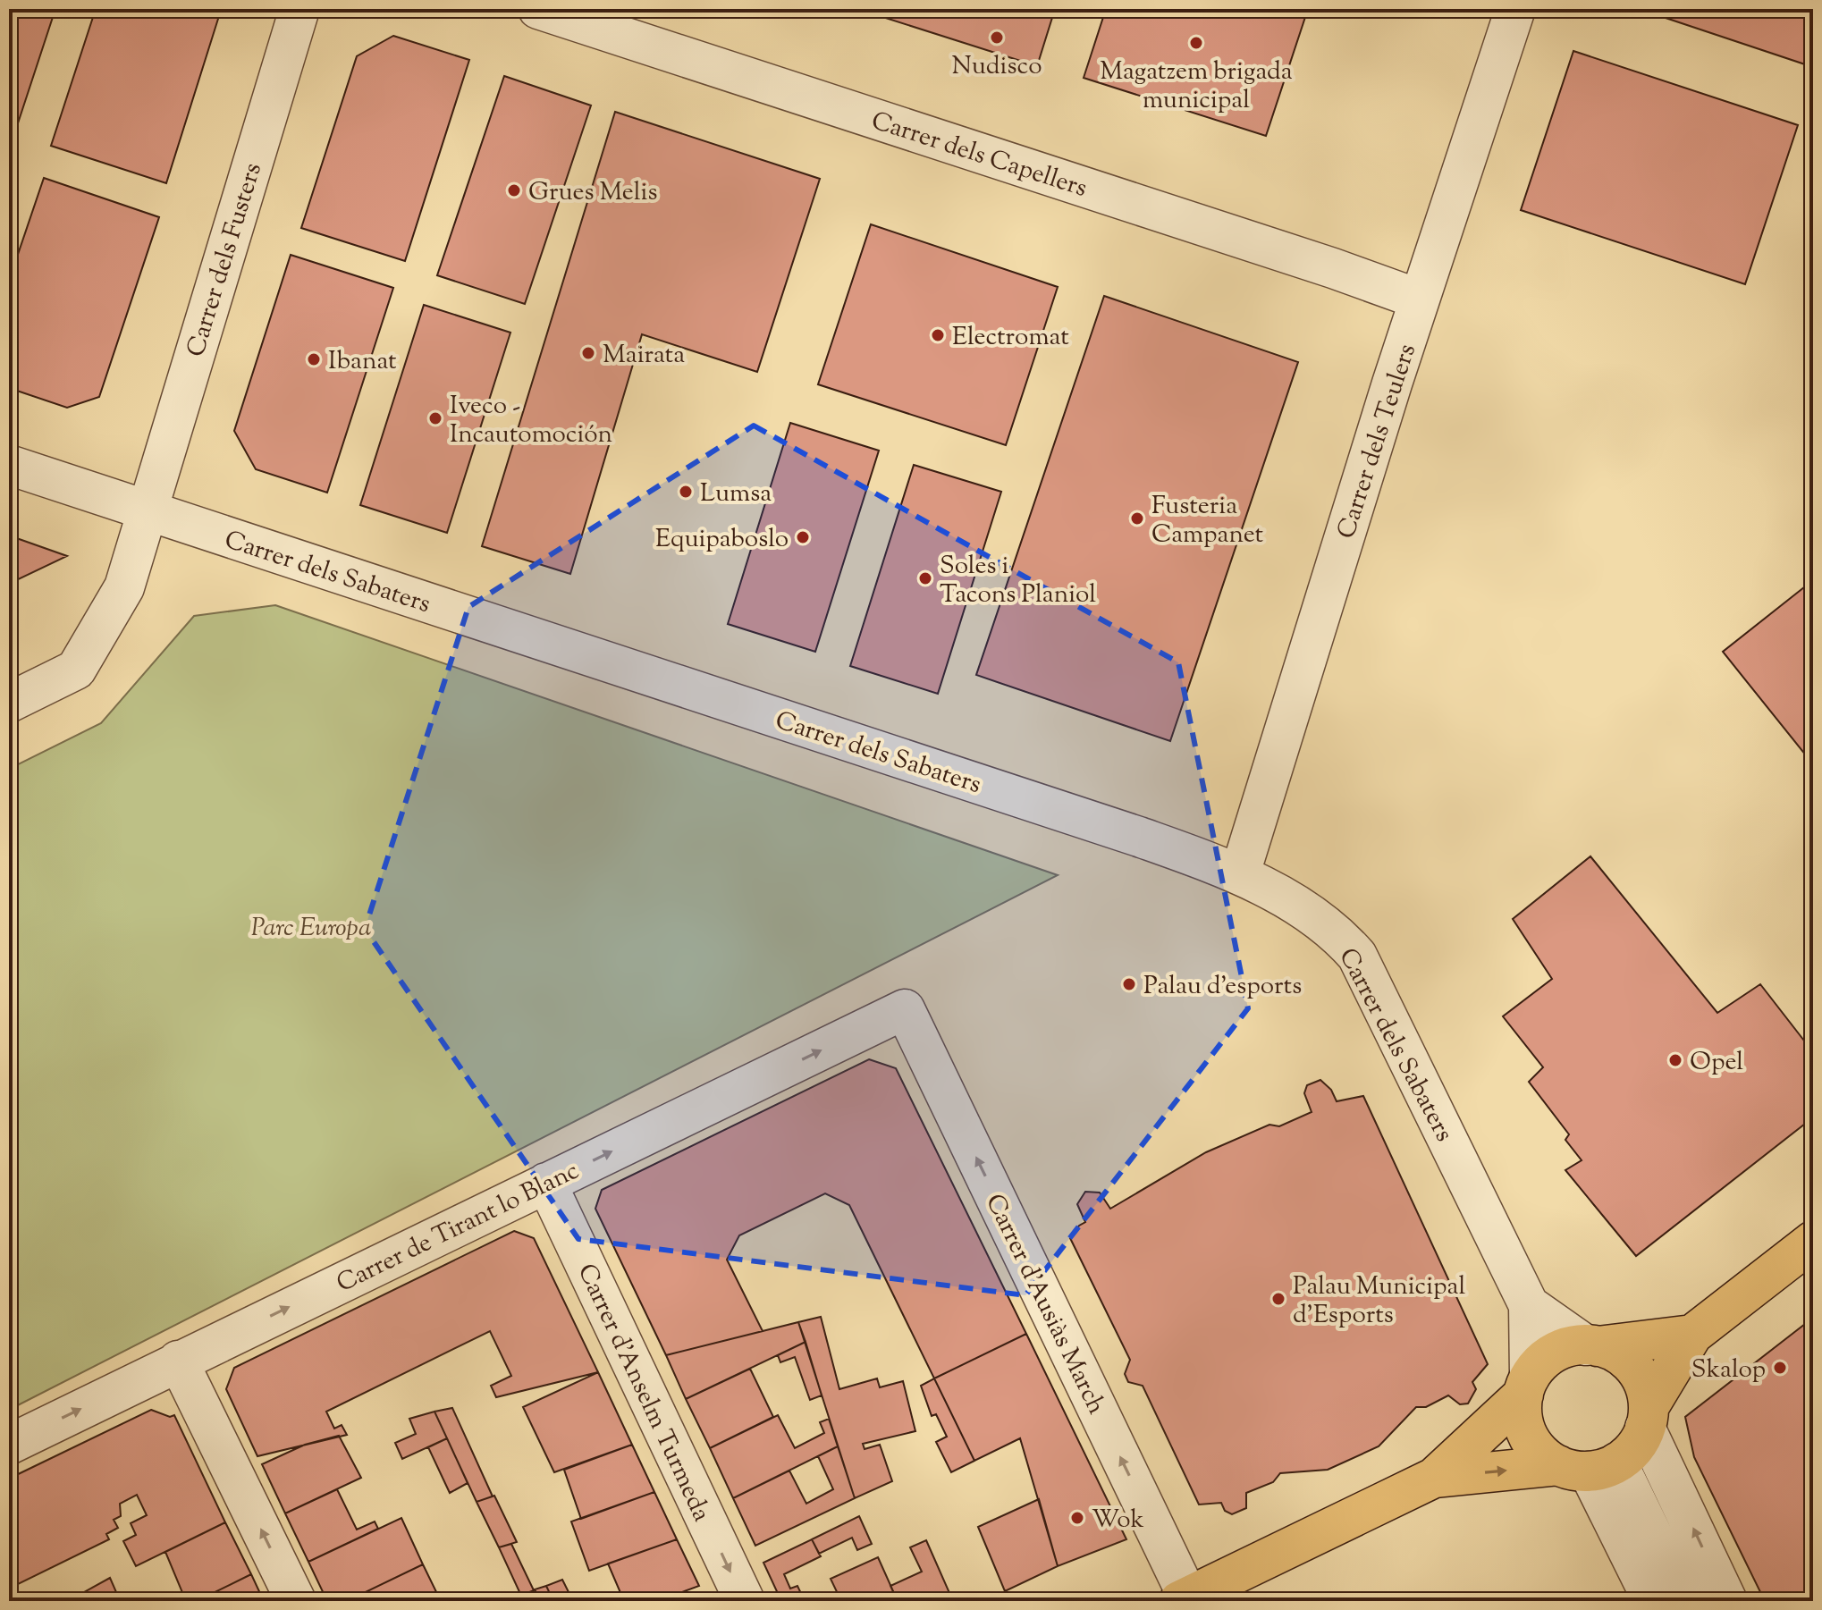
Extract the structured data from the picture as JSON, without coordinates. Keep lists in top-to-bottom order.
{
  "streets": {
    "street": [
      "Carrer dels Capellers",
      "Carrer dels Fusters",
      "Carrer dels Teulers",
      "Carrer dels Sabaters",
      "Carrer de Tirant lo Blanc",
      "Carrer d'Ausiàs March",
      "Carrer d'Anselm Turmeda"
    ]
  },
  "crossings": [
    ["Carrer dels Capellers", "Carrer dels Teulers"],
    ["Carrer dels Fusters", "Carrer dels Sabaters"],
    ["Carrer dels Teulers", "Carrer dels Sabaters"],
    ["Carrer de Tirant lo Blanc", "Carrer d'Ausiàs March"],
    ["Carrer de Tirant lo Blanc", "Carrer d'Anselm Turmeda"]
  ],
  "one_way": ["Carrer de Tirant lo Blanc", "Carrer d'Ausiàs March", "Carrer d'Anselm Turmeda"],
  "parks": ["Parc Europa"],
  "places": [
    "Nudisco",
    "Magatzem brigada municipal",
    "Grues Melis",
    "Electromat",
    "Mairata",
    "Ibanat",
    "Iveco - Incautomoción",
    "Lumsa",
    "Fusteria Campanet",
    "Equipaboslo",
    "Soles i Tacons Planiol",
    "Palau d'esports",
    "Opel",
    "Palau Municipal d'Esports",
    "Skalop",
    "Wok"
  ]
}
